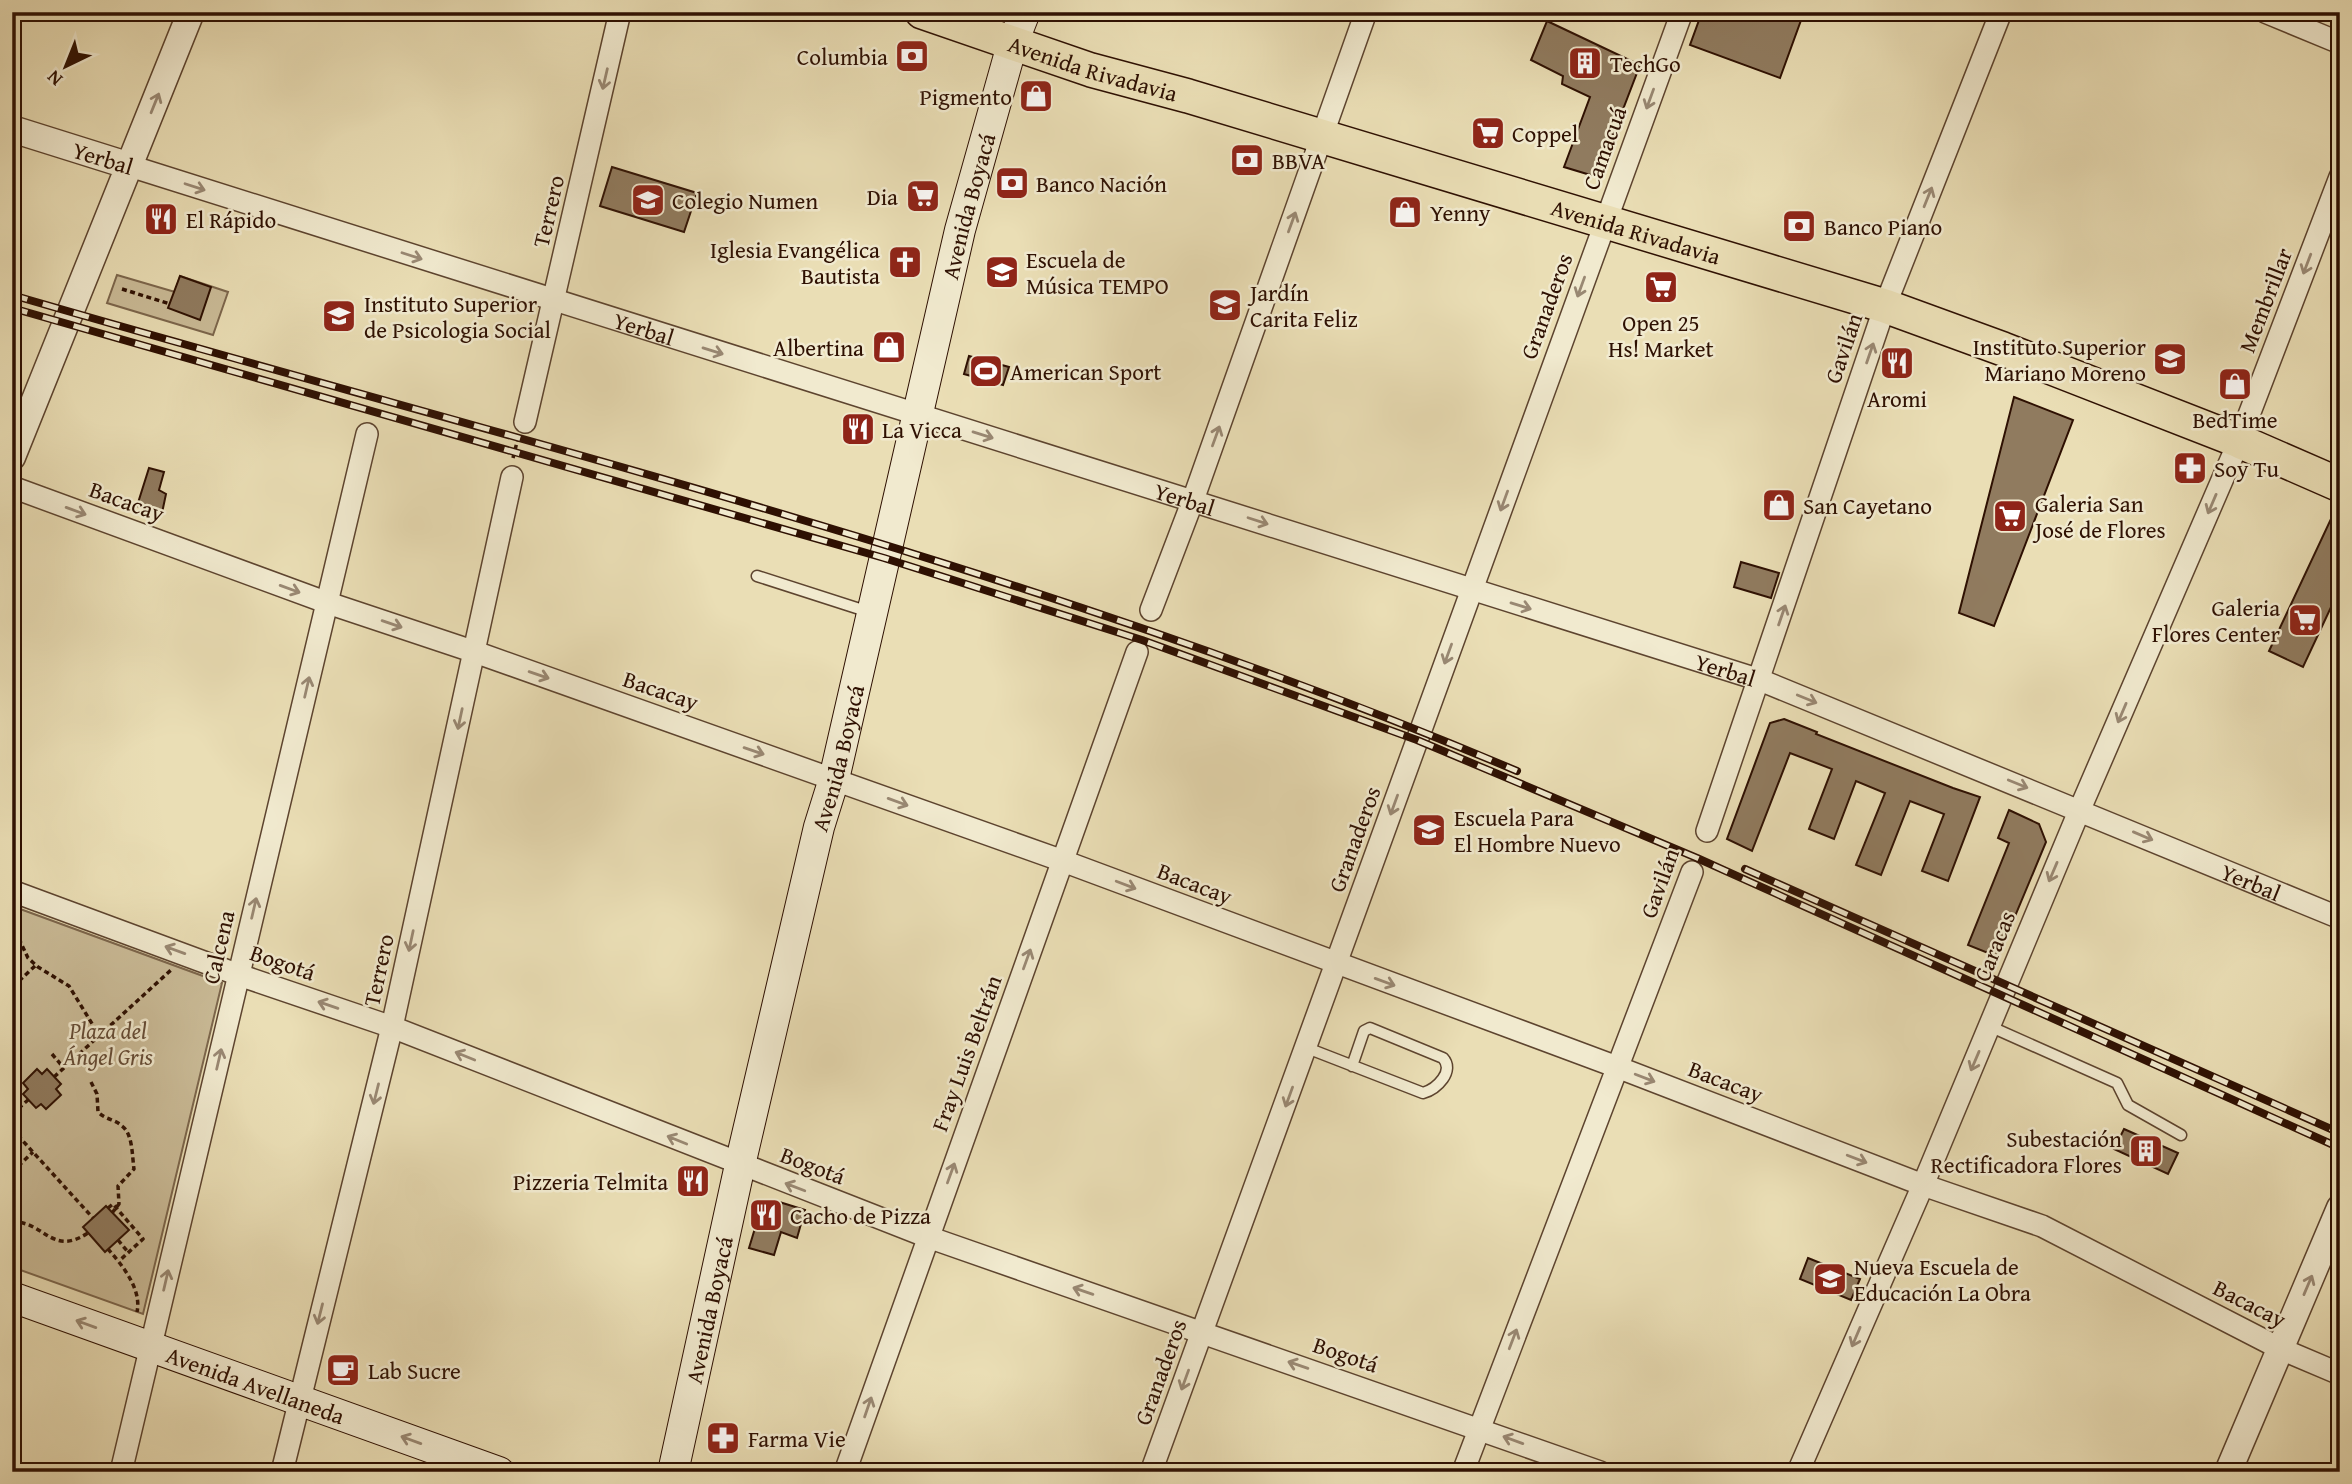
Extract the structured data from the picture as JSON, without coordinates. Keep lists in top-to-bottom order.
{
  "streets": {
    "main road": ["Avenida Rivadavia", "Avenida Boyacá", "Avenida Avellaneda"],
    "street": [
      "Camacuá",
      "Yerbal",
      "Terrero",
      "Membrillar",
      "Granaderos",
      "Gavilán",
      "Bacacay",
      "Caracas",
      "Calcena",
      "Bogotá",
      "Fray Luis Beltrán"
    ]
  },
  "crossings": [
    ["Avenida Rivadavia", "Camacuá"],
    ["Avenida Rivadavia", "Avenida Boyacá"],
    ["Avenida Rivadavia", "Membrillar"],
    ["Avenida Rivadavia", "Granaderos"],
    ["Avenida Rivadavia", "Gavilán"],
    ["Avenida Rivadavia", "Caracas"],
    ["Camacuá", "Granaderos"],
    ["Yerbal", "Avenida Boyacá"],
    ["Yerbal", "Terrero"],
    ["Yerbal", "Granaderos"],
    ["Yerbal", "Gavilán"],
    ["Yerbal", "Caracas"],
    ["Avenida Boyacá", "Bacacay"],
    ["Avenida Boyacá", "Bogotá"],
    ["Terrero", "Bacacay"],
    ["Terrero", "Bogotá"],
    ["Terrero", "Avenida Avellaneda"],
    ["Membrillar", "Caracas"],
    ["Granaderos", "Bacacay"],
    ["Granaderos", "Bogotá"],
    ["Gavilán", "Bacacay"],
    ["Gavilán", "Bogotá"],
    ["Bacacay", "Caracas"],
    ["Bacacay", "Calcena"],
    ["Bacacay", "Fray Luis Beltrán"],
    ["Calcena", "Bogotá"],
    ["Calcena", "Avenida Avellaneda"],
    ["Bogotá", "Fray Luis Beltrán"]
  ],
  "one_way": [
    "Camacuá",
    "Yerbal",
    "Terrero",
    "Membrillar",
    "Granaderos",
    "Gavilán",
    "Bacacay",
    "Caracas",
    "Calcena",
    "Bogotá",
    "Fray Luis Beltrán",
    "Avenida Avellaneda"
  ],
  "parks": ["Plaza del Ángel Gris"],
  "places": {
    "bank": [
      "Columbia",
      "BBVA",
      "Banco Nación",
      "Banco Piano"
    ],
    "building": ["TechGo", "Subestación Rectificadora Flores"],
    "shop": [
      "Pigmento",
      "Yenny",
      "Albertina",
      "BedTime",
      "San Cayetano"
    ],
    "supermarket": [
      "Coppel",
      "Dia",
      "Open 25 Hs! Market",
      "Galeria San José de Flores",
      "Galeria Flores Center"
    ],
    "school or university": [
      "Colegio Numen",
      "Escuela de Música TEMPO",
      "Jardín Carita Feliz",
      "Instituto Superior de Psicologia Social",
      "Instituto Superior Mariano Moreno",
      "Escuela Para El Hombre Nuevo",
      "Nueva Escuela de Educación La Obra"
    ],
    "restaurant": [
      "El Rápido",
      "Aromi",
      "La Vicca",
      "Pizzeria Telmita",
      "Cacho de Pizza"
    ],
    "church": ["Iglesia Evangélica Bautista"],
    "sports": ["American Sport"],
    "pharmacy": ["Soy Tu", "Farma Vie"],
    "cafe": ["Lab Sucre"]
  },
  "north": "bottom left"
}
